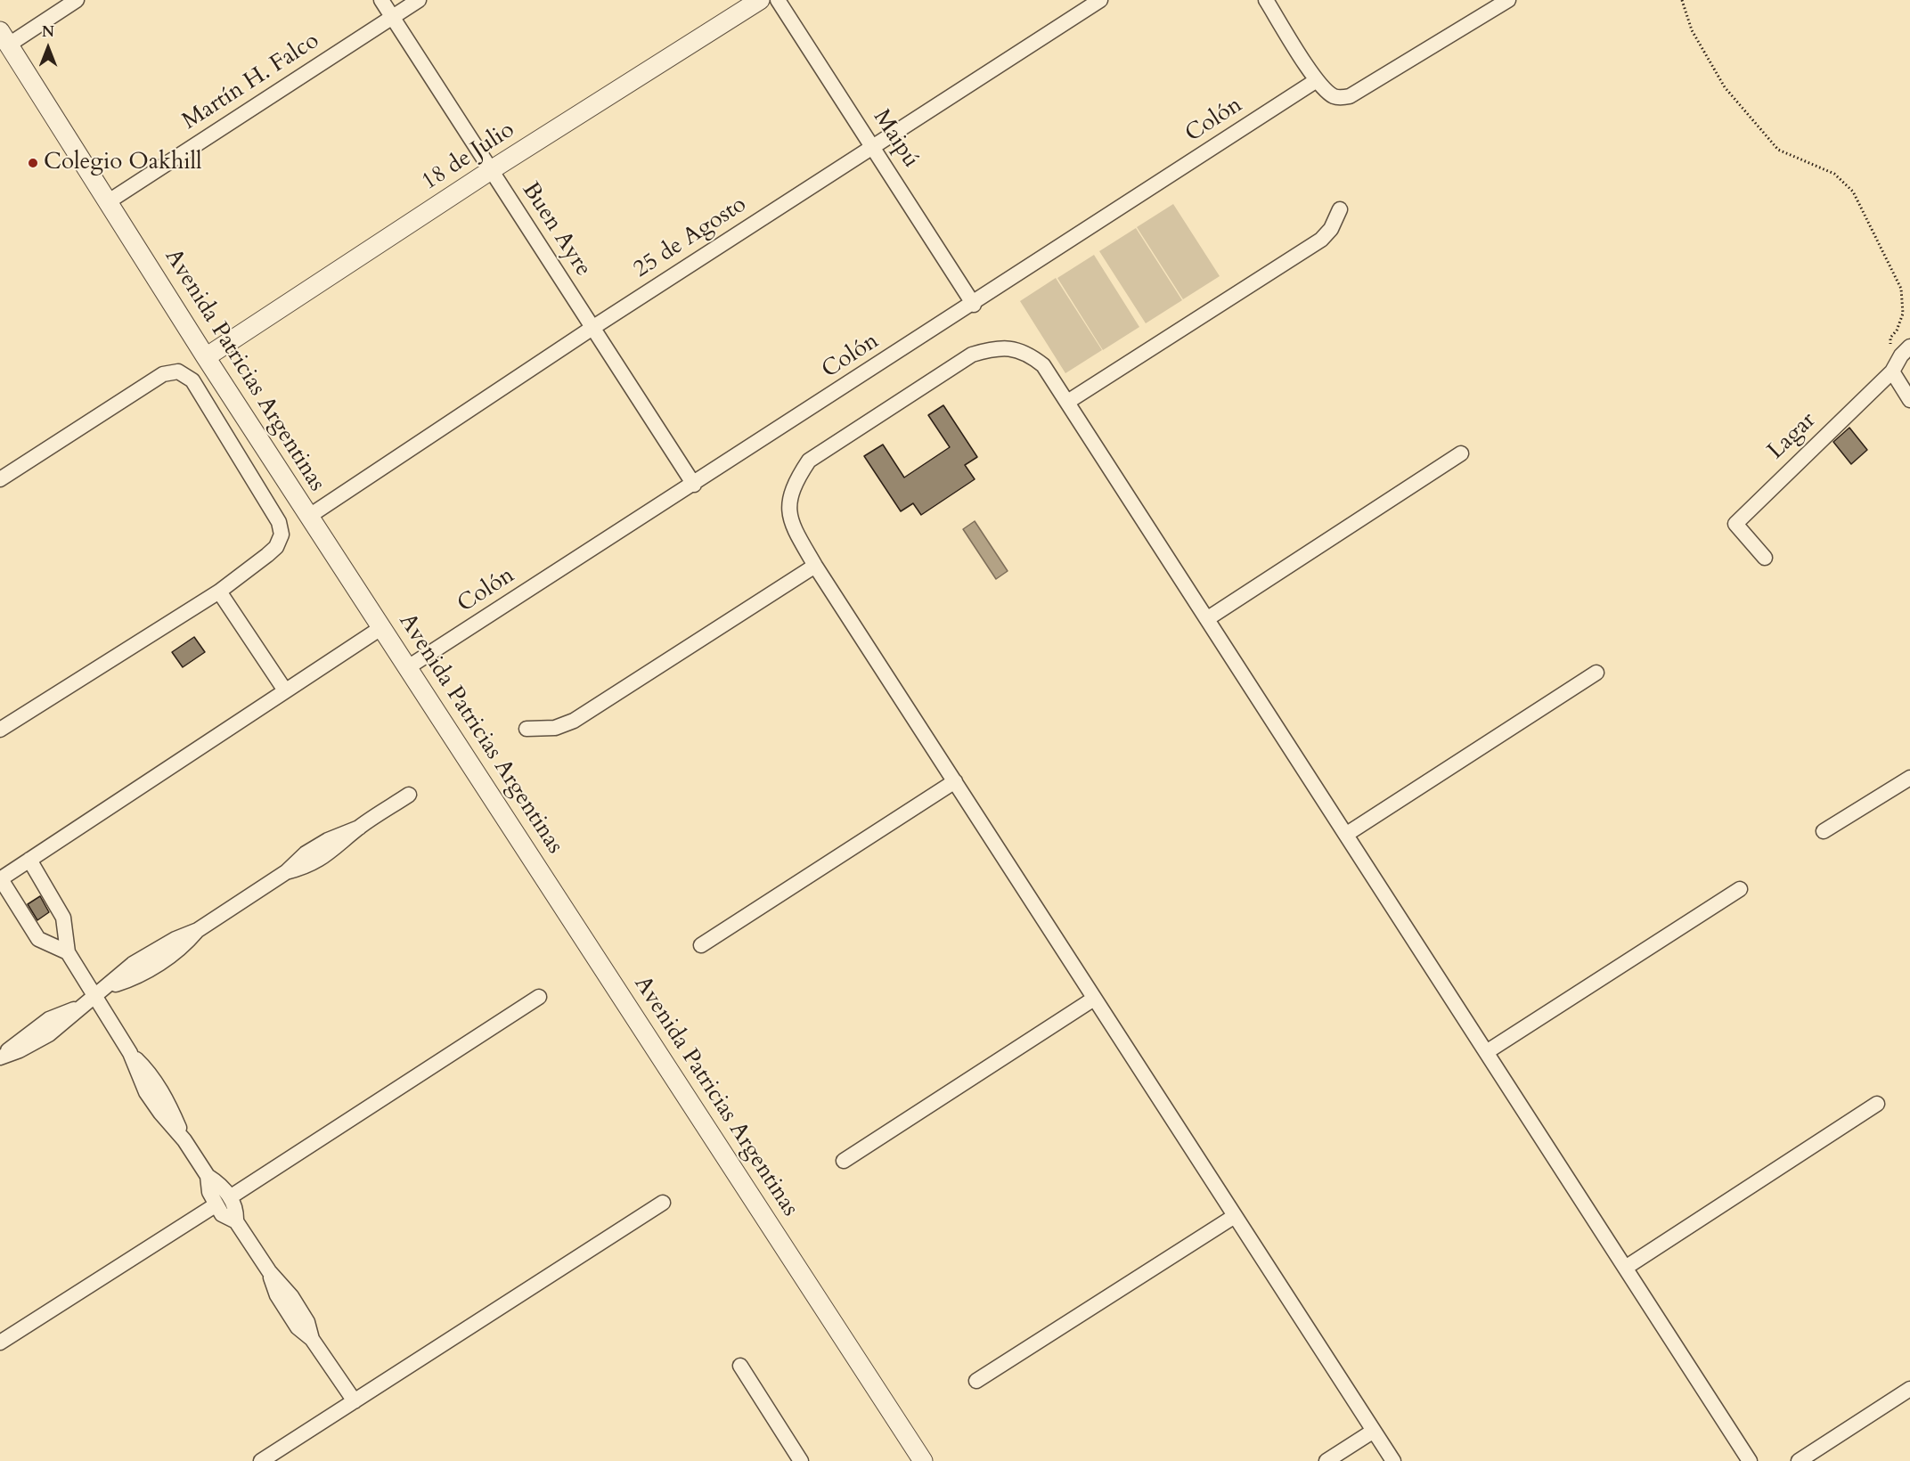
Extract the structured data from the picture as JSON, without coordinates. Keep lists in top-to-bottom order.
{
  "streets": {
    "street": [
      "Martín H. Falco",
      "Colón",
      "Maipú",
      "18 de Julio",
      "Buen Ayre",
      "25 de Agosto",
      "Avenida Patricias Argentinas",
      "Lagar"
    ]
  },
  "crossings": [
    ["Martín H. Falco", "Buen Ayre"],
    ["Martín H. Falco", "Avenida Patricias Argentinas"],
    ["Colón", "Maipú"],
    ["Colón", "Buen Ayre"],
    ["Colón", "Avenida Patricias Argentinas"],
    ["Maipú", "25 de Agosto"],
    ["18 de Julio", "Buen Ayre"],
    ["18 de Julio", "Avenida Patricias Argentinas"],
    ["Buen Ayre", "25 de Agosto"],
    ["25 de Agosto", "Avenida Patricias Argentinas"]
  ],
  "places": ["Colegio Oakhill"],
  "north": "top"
}
